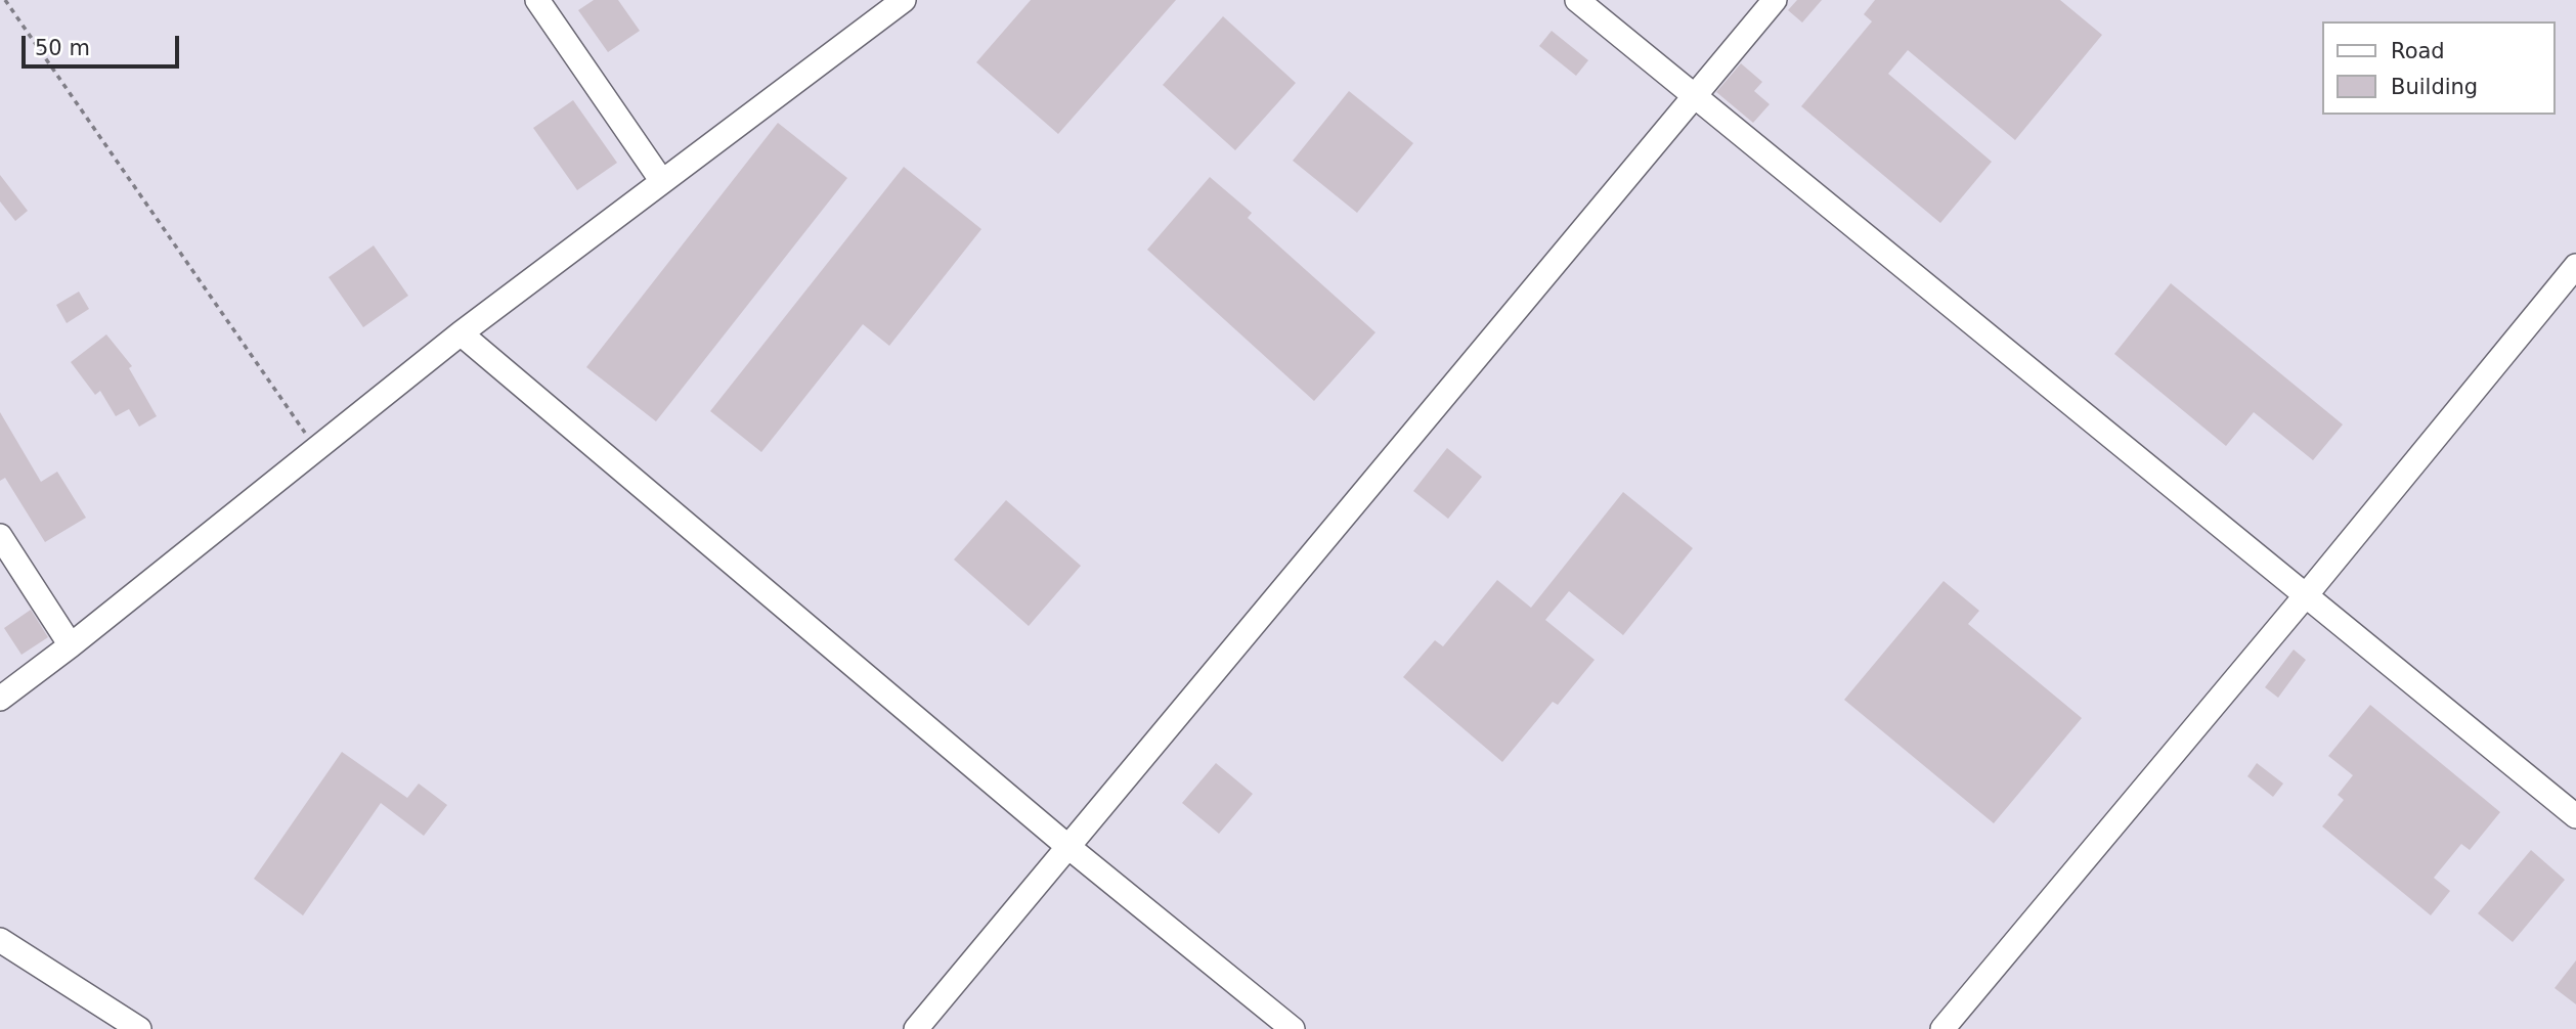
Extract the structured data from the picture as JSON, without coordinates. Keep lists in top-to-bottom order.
{
  "legend": ["Road", "Building"],
  "scale_bar": "50 m"
}
